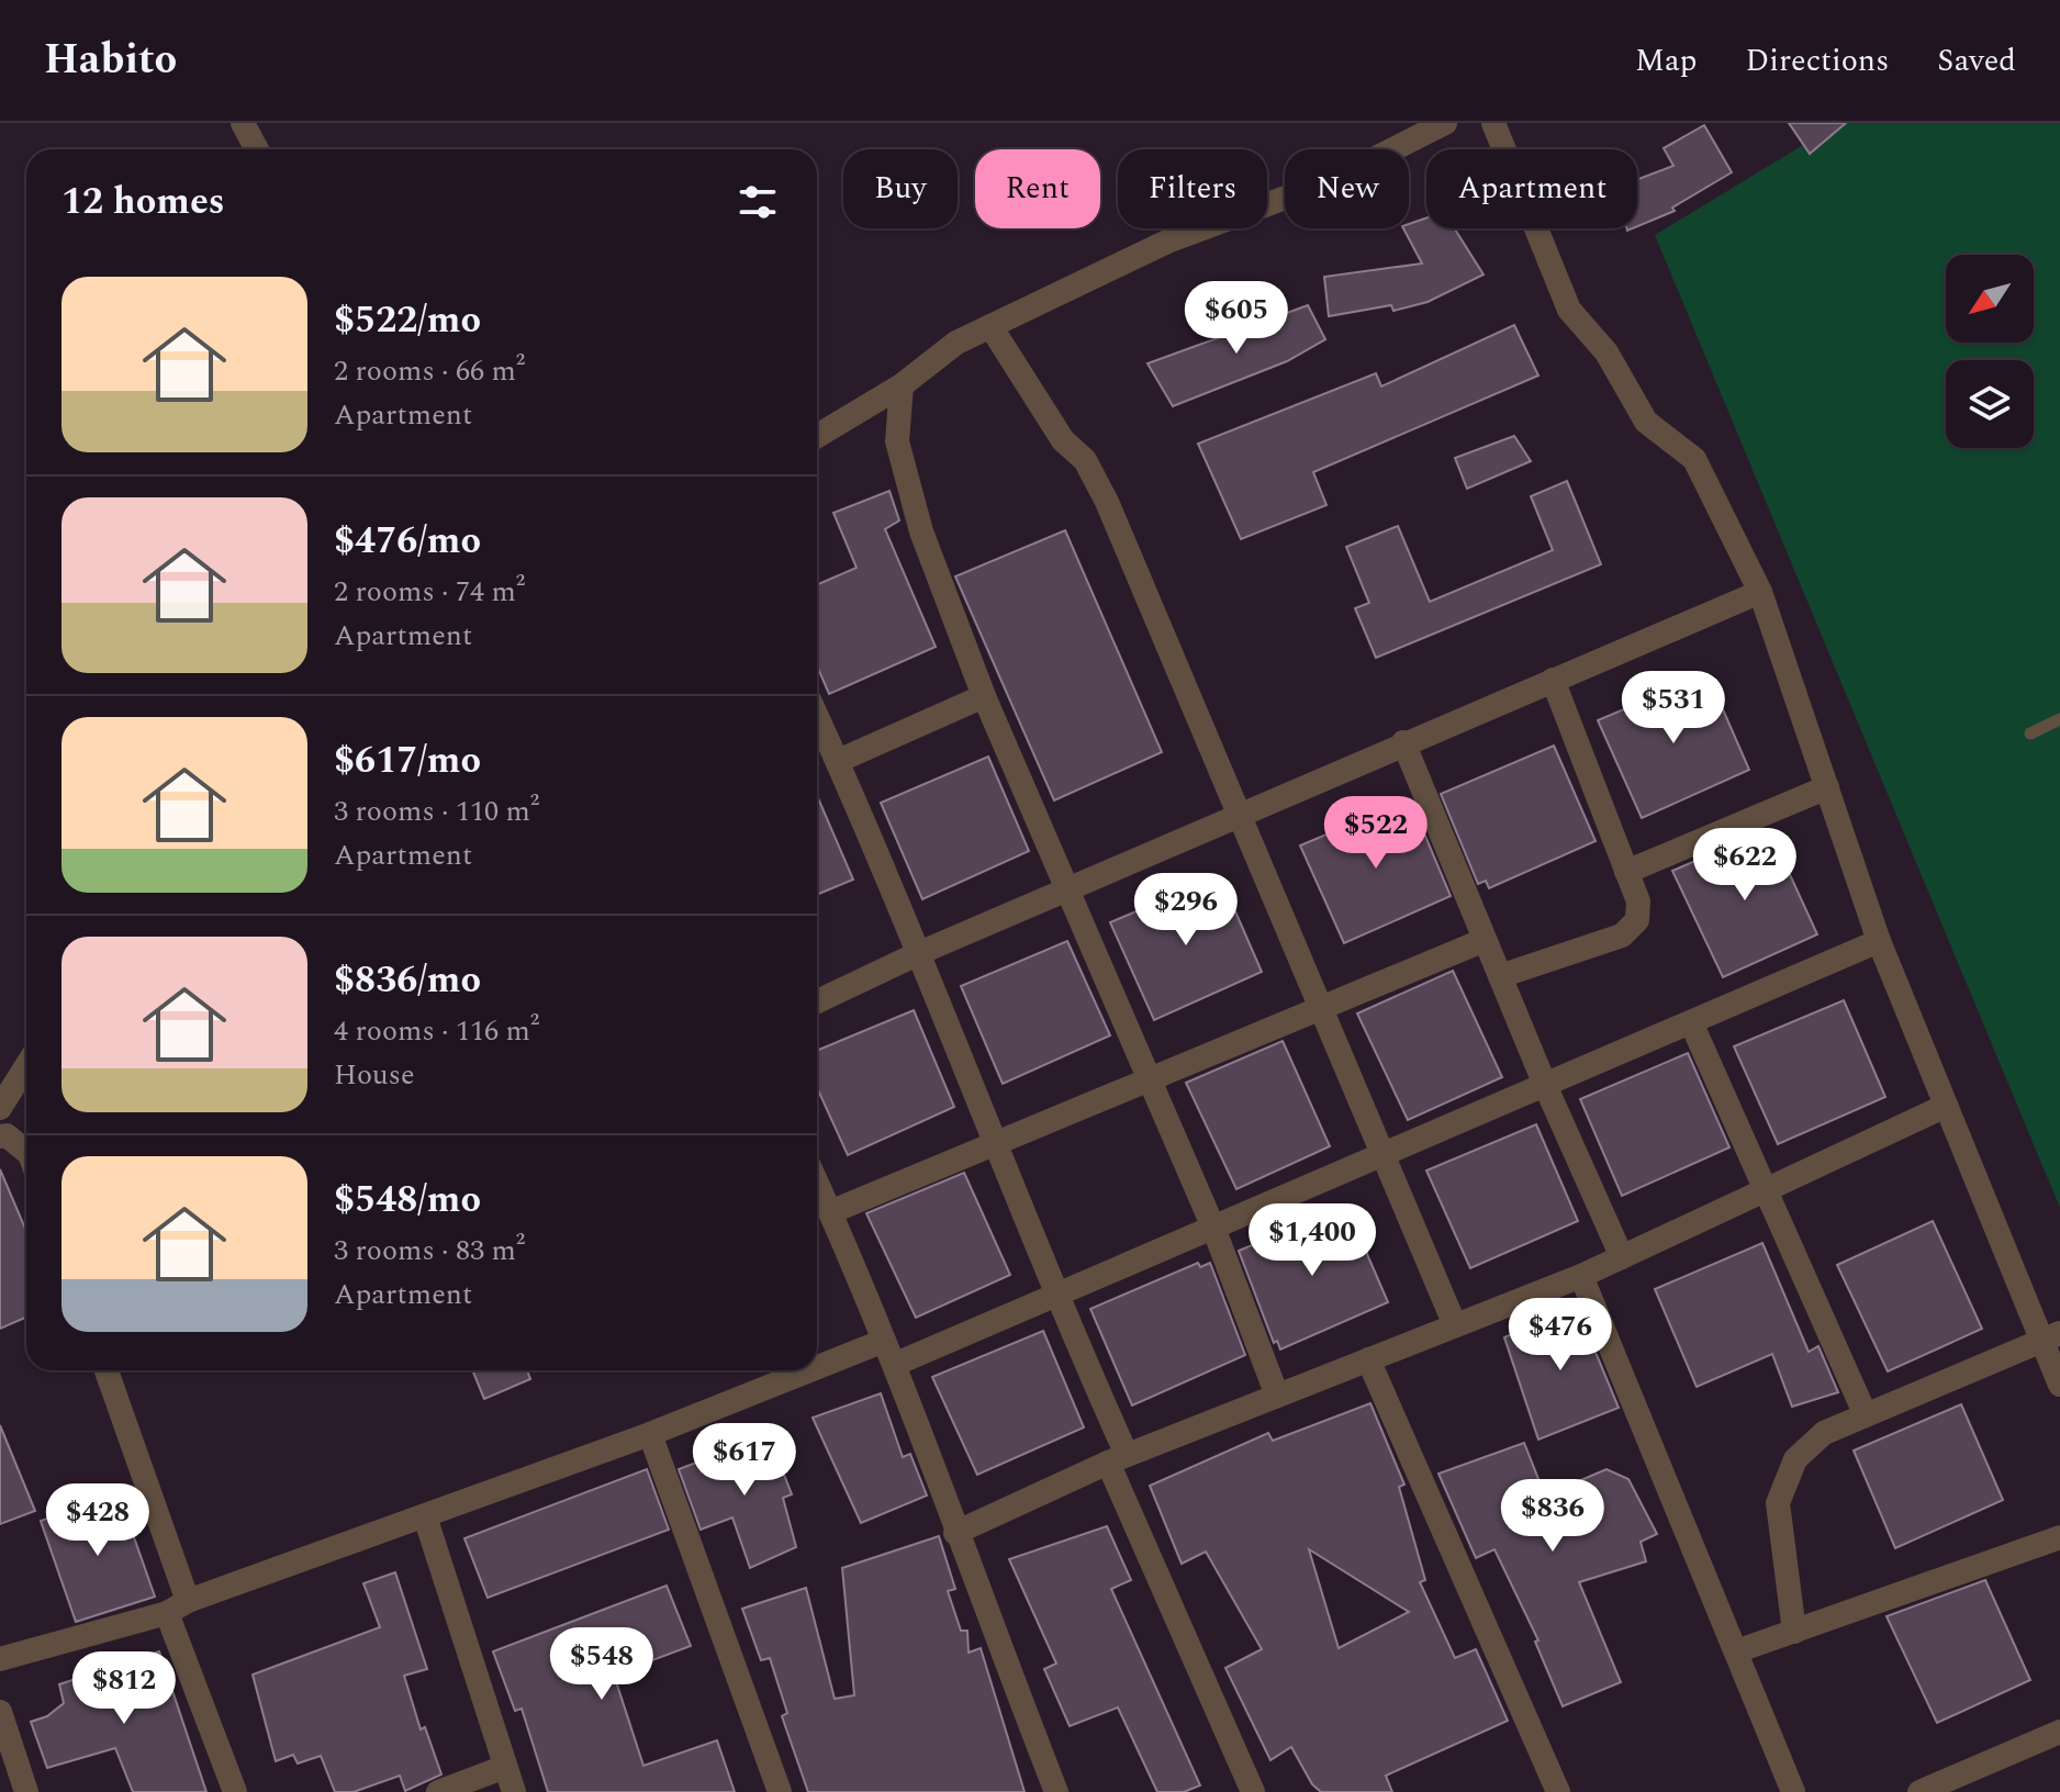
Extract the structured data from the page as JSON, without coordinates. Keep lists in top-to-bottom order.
{
  "north": "bottom left",
  "page": {
    "header": "Habito",
    "nav": ["Map", "Directions", "Saved"],
    "chip": [
      "Buy",
      "Rent",
      "Filters",
      "New",
      "Apartment"
    ],
    "heading": "12 homes",
    "list": [
      {
        "name": "$522/mo",
        "note": "2 rooms · 66 m² · Apartment"
      },
      {
        "name": "$476/mo",
        "note": "2 rooms · 74 m² · Apartment"
      },
      {
        "name": "$617/mo",
        "note": "3 rooms · 110 m² · Apartment"
      },
      {
        "name": "$836/mo",
        "note": "4 rooms · 116 m² · House"
      },
      {
        "name": "$548/mo",
        "note": "3 rooms · 83 m² · Apartment"
      }
    ],
    "price": [
      "$605",
      "$531",
      "$522",
      "$622",
      "$296",
      "$1,400",
      "$476",
      "$617",
      "$836",
      "$428",
      "$548",
      "$812"
    ]
  }
}
